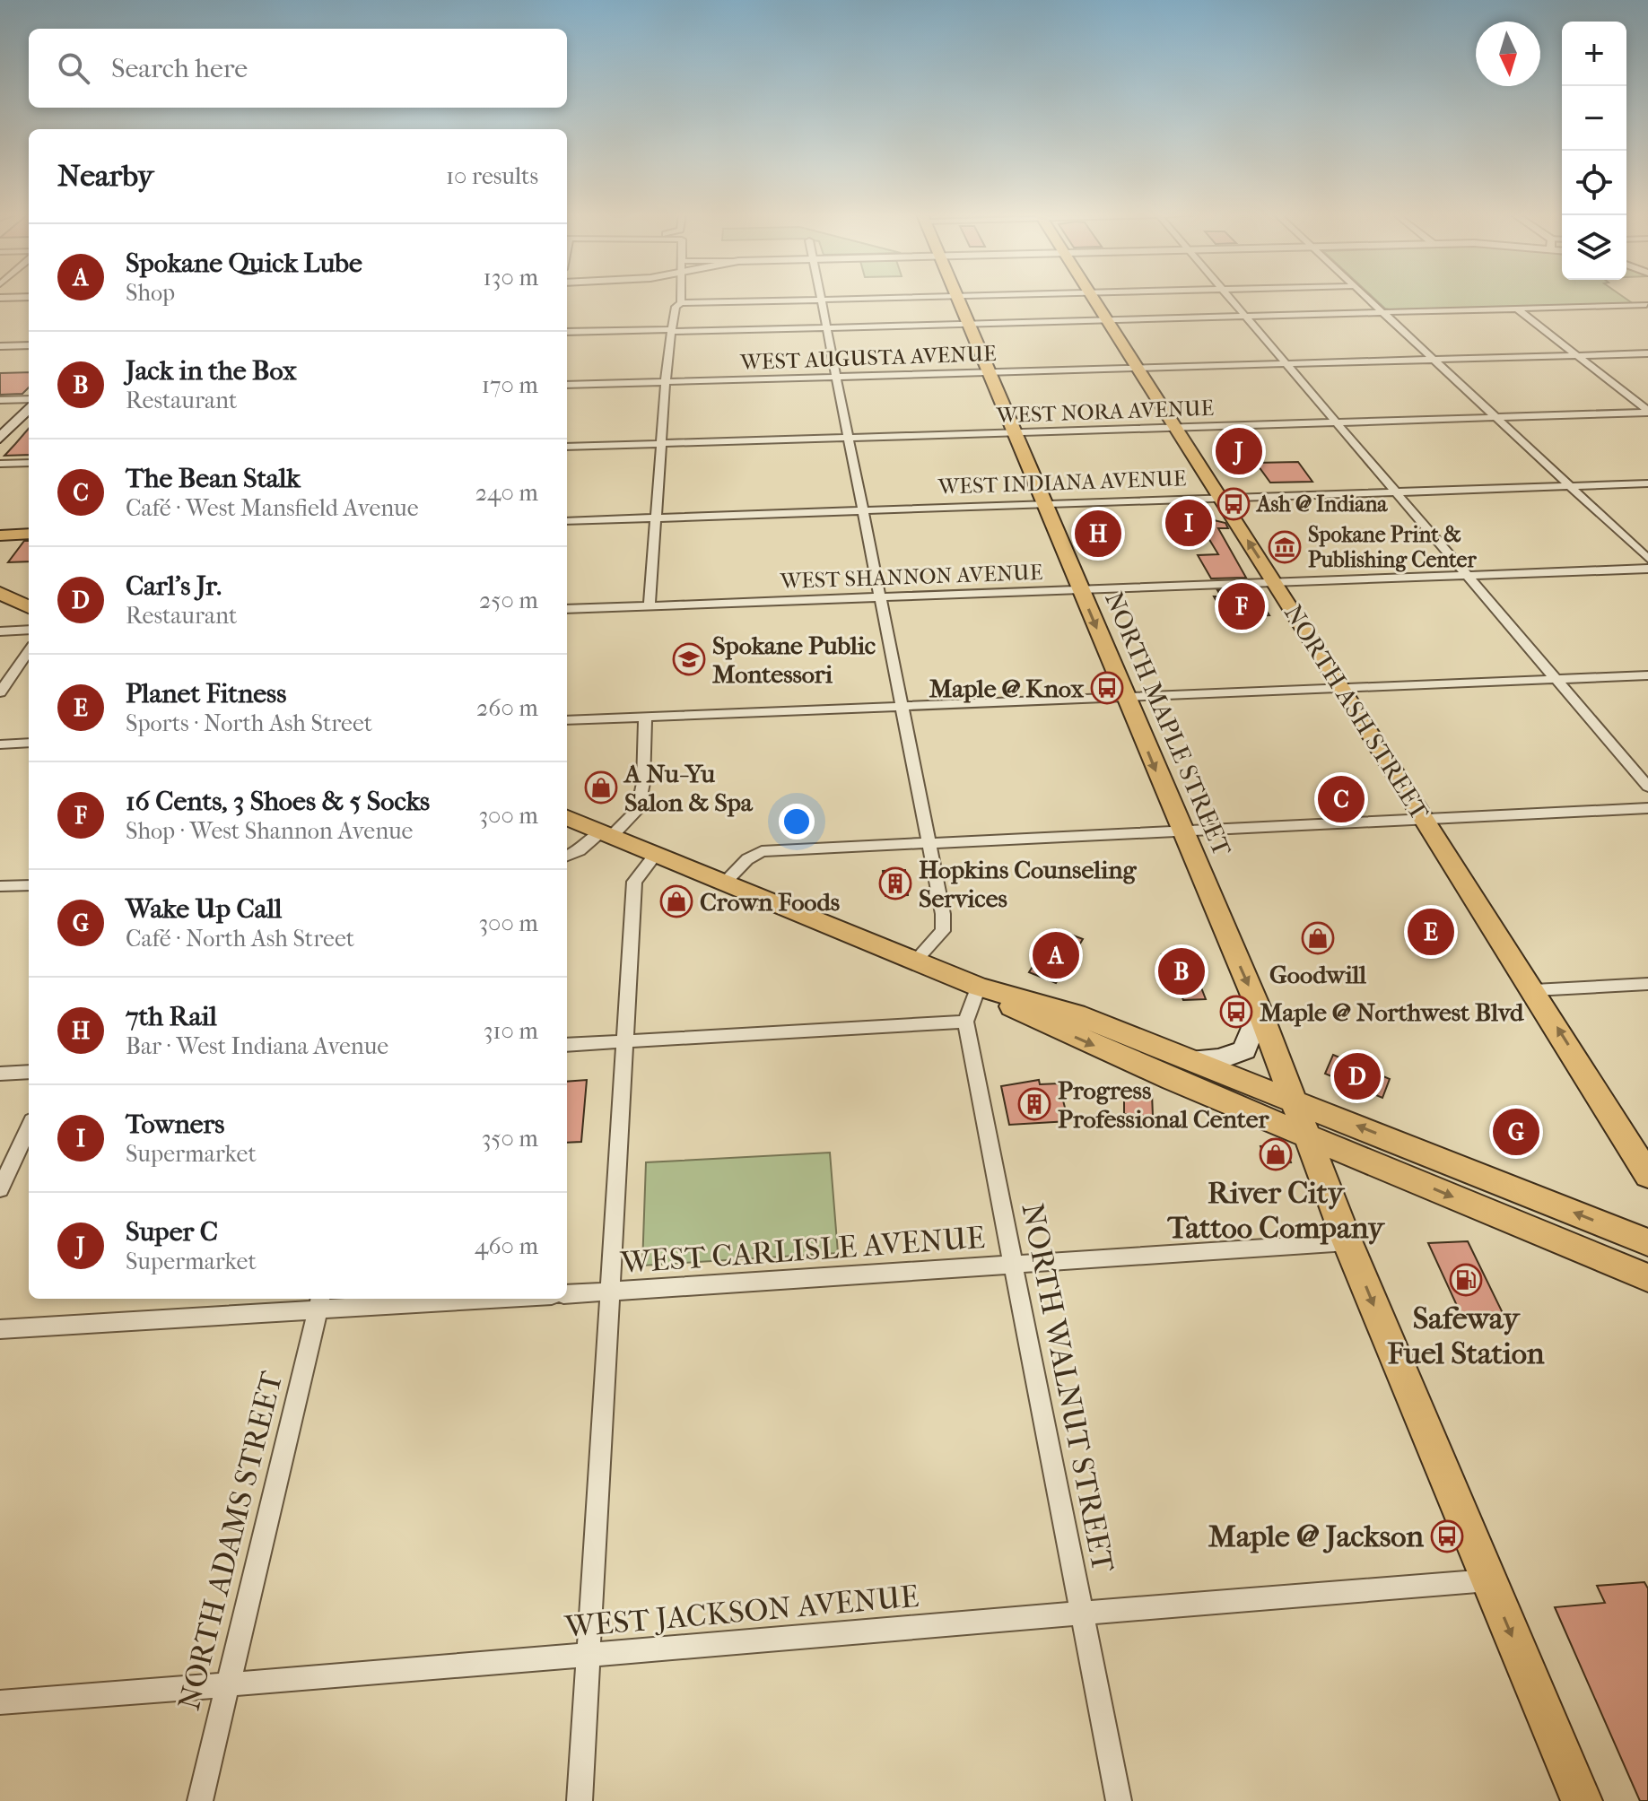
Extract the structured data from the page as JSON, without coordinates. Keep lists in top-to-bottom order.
{
  "streets": {
    "main road": ["NORTH ASH STREET", "NORTH MAPLE STREET"],
    "street": [
      "WEST AUGUSTA AVENUE",
      "WEST NORA AVENUE",
      "WEST INDIANA AVENUE",
      "WEST SHANNON AVENUE",
      "WEST CARLISLE AVENUE",
      "NORTH WALNUT STREET",
      "NORTH ADAMS STREET",
      "WEST JACKSON AVENUE"
    ]
  },
  "crossings": [
    ["WEST AUGUSTA AVENUE", "NORTH ASH STREET"],
    ["WEST AUGUSTA AVENUE", "NORTH MAPLE STREET"],
    ["WEST NORA AVENUE", "NORTH ASH STREET"],
    ["WEST NORA AVENUE", "NORTH MAPLE STREET"],
    ["WEST INDIANA AVENUE", "NORTH ASH STREET"],
    ["WEST INDIANA AVENUE", "NORTH MAPLE STREET"],
    ["WEST SHANNON AVENUE", "NORTH ASH STREET"],
    ["WEST SHANNON AVENUE", "NORTH MAPLE STREET"],
    ["NORTH MAPLE STREET", "WEST CARLISLE AVENUE"],
    ["NORTH MAPLE STREET", "WEST JACKSON AVENUE"],
    ["WEST CARLISLE AVENUE", "NORTH WALNUT STREET"],
    ["NORTH WALNUT STREET", "WEST JACKSON AVENUE"],
    ["NORTH ADAMS STREET", "WEST JACKSON AVENUE"]
  ],
  "one_way": ["NORTH MAPLE STREET"],
  "places": {
    "bus stop": [
      "Ash @ Indiana",
      "Maple @ Knox",
      "Maple @ Northwest Blvd",
      "Maple @ Jackson"
    ],
    "museum": ["Spokane Print & Publishing Center"],
    "school or university": ["Spokane Public Montessori"],
    "shop": [
      "A Nu-Yu Salon & Spa",
      "Crown Foods",
      "Goodwill",
      "River City Tattoo Company"
    ],
    "building": ["Hopkins Counseling Services", "Progress Professional Center"],
    "fuel station": ["Safeway Fuel Station"]
  },
  "north": "bottom",
  "page": {
    "map_buttons": ["+", "−"],
    "search": "Search here",
    "heading": ["Nearby", "10 results"],
    "list": [
      {
        "mark": "A",
        "name": "Spokane Quick Lube",
        "note": "Shop",
        "value": "130 m"
      },
      {
        "mark": "B",
        "name": "Jack in the Box",
        "note": "Restaurant",
        "value": "170 m"
      },
      {
        "mark": "C",
        "name": "The Bean Stalk",
        "note": "Café · West Mansfield Avenue",
        "value": "240 m"
      },
      {
        "mark": "D",
        "name": "Carl's Jr.",
        "note": "Restaurant",
        "value": "250 m"
      },
      {
        "mark": "E",
        "name": "Planet Fitness",
        "note": "Sports · North Ash Street",
        "value": "260 m"
      },
      {
        "mark": "F",
        "name": "16 Cents, 3 Shoes & 5 Socks",
        "note": "Shop · West Shannon Avenue",
        "value": "300 m"
      },
      {
        "mark": "G",
        "name": "Wake Up Call",
        "note": "Café · North Ash Street",
        "value": "300 m"
      },
      {
        "mark": "H",
        "name": "7th Rail",
        "note": "Bar · West Indiana Avenue",
        "value": "310 m"
      },
      {
        "mark": "I",
        "name": "Towners",
        "note": "Supermarket",
        "value": "350 m"
      },
      {
        "mark": "J",
        "name": "Super C",
        "note": "Supermarket",
        "value": "460 m"
      }
    ],
    "pins": [
      "J",
      "I",
      "H",
      "F",
      "C",
      "E",
      "A",
      "B",
      "D",
      "G"
    ]
  }
}
